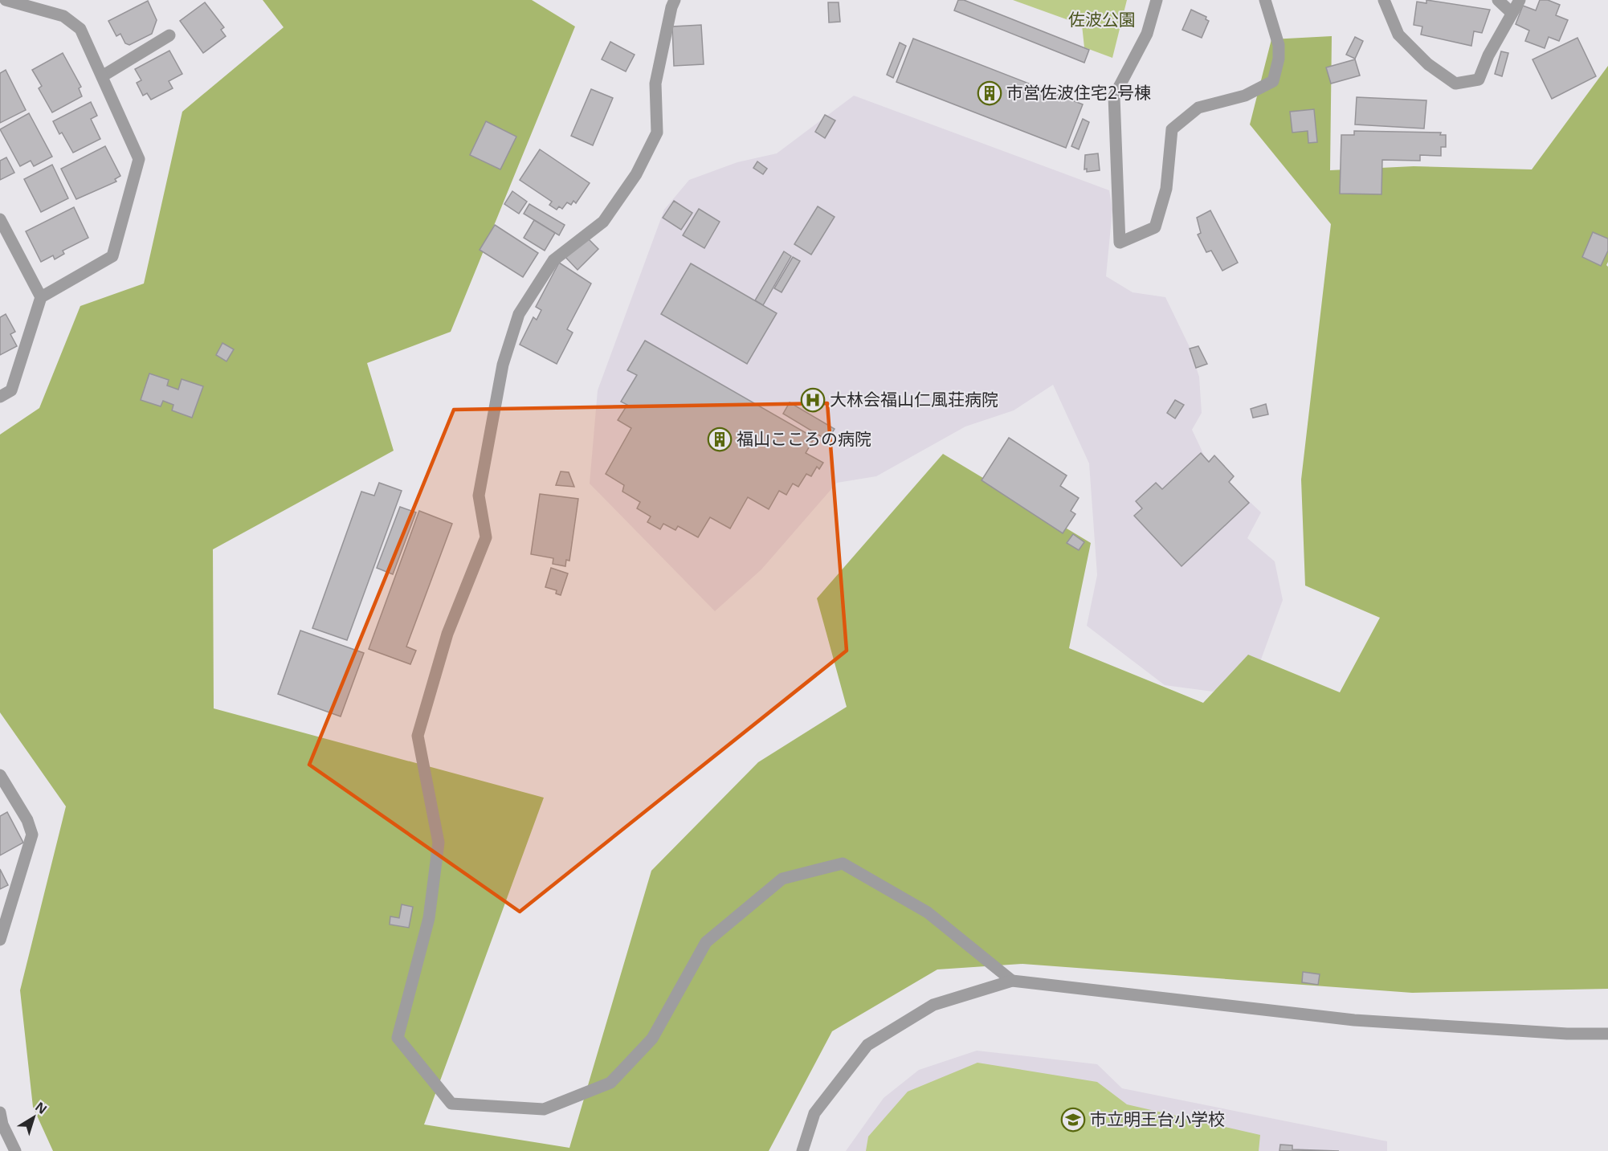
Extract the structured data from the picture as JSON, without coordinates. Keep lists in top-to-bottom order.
{
  "parks": ["佐波公園"],
  "places": {
    "building": ["市営佐波住宅2号棟", "福山こころの病院"],
    "hospital": ["大林会福山仁風荘病院"],
    "school or university": ["市立明王台小学校"]
  },
  "north": "top right"
}
